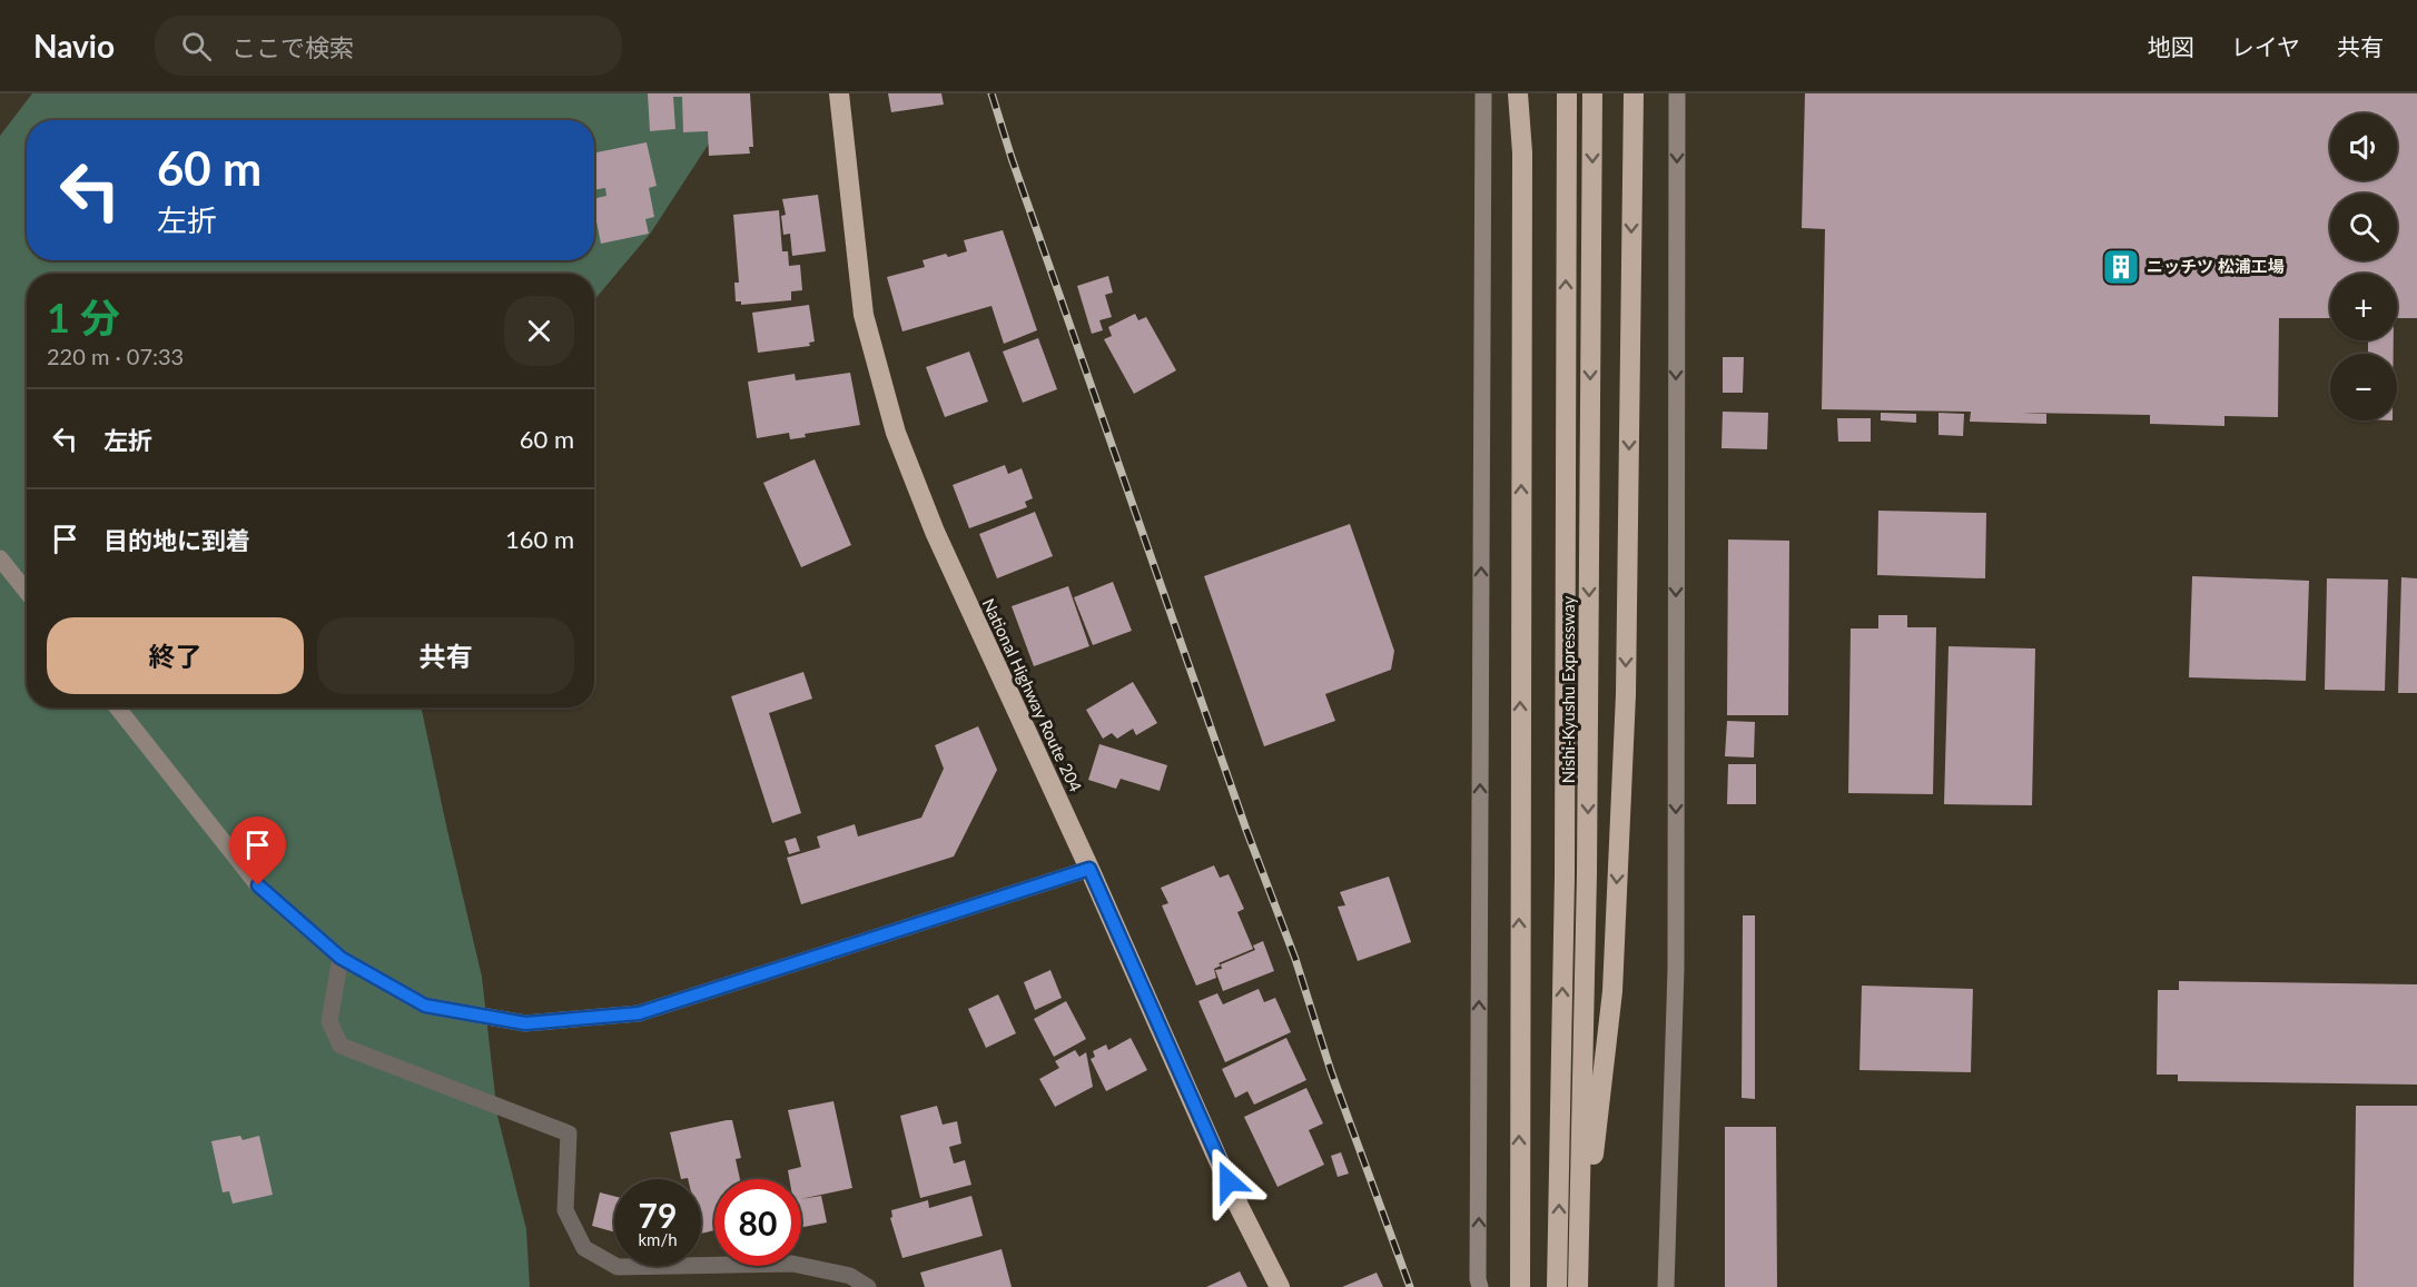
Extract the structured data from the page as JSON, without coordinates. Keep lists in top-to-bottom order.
{
  "streets": {
    "highway": ["Nishi-Kyushu Expressway", "National Highway Route 204"]
  },
  "places": {
    "building": ["ニッチツ 松浦工場"]
  },
  "page": {
    "header": "Navio",
    "search": "ここで検索",
    "nav": ["地図", "レイヤ", "共有"],
    "map_buttons": ["+", "−"],
    "turn": ["60 m", "左折"],
    "heading": ["1 分", "220 m · 07:33"],
    "list": [
      {
        "name": "左折",
        "value": "60 m"
      },
      {
        "name": "目的地に到着",
        "value": "160 m"
      }
    ],
    "buttons": ["終了", "共有"],
    "speed": "79 km/h",
    "limit": "80"
  }
}
